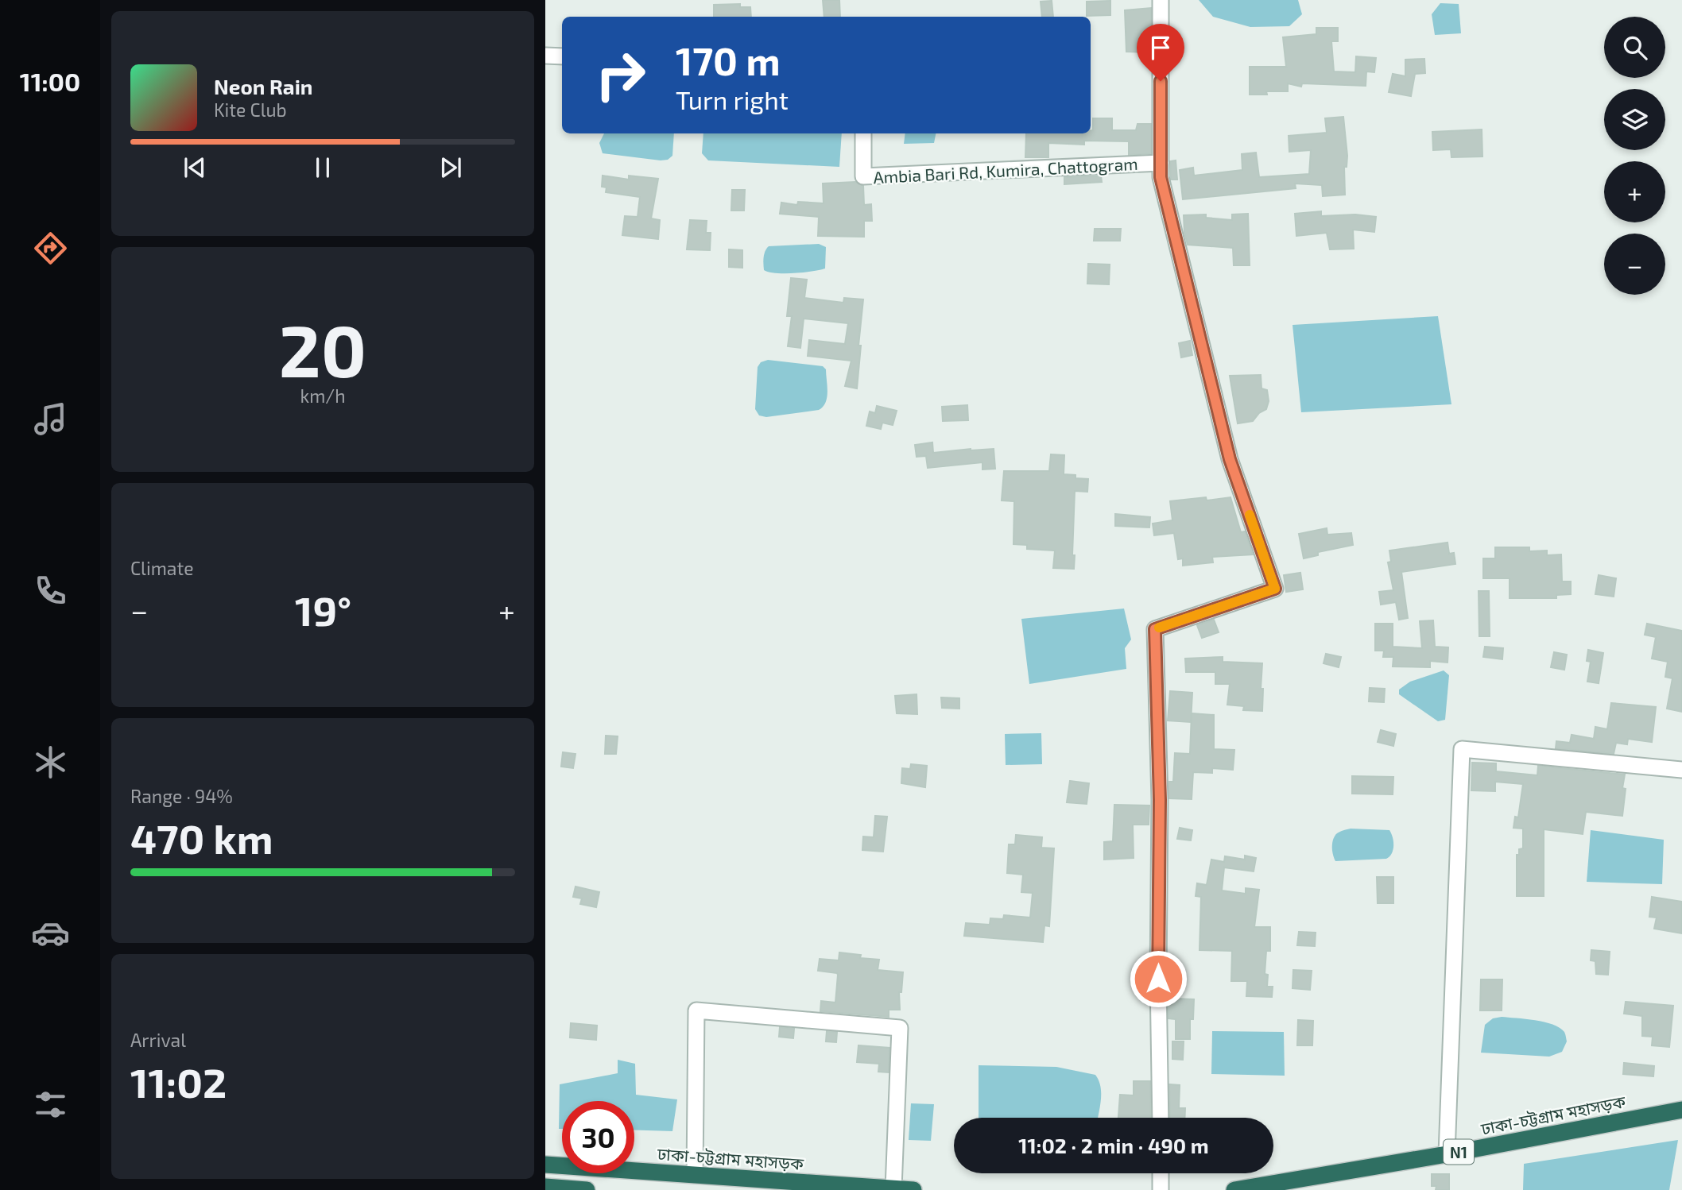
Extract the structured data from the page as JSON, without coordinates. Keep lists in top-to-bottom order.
{
  "streets": {
    "highway": ["ঢাকা-চট্টগ্রাম মহাসড়ক", "N1"],
    "street": ["Ambia Bari Rd, Kumira, Chattogram"]
  },
  "page": {
    "tabs": "11:00",
    "map_buttons": ["+", "−"],
    "turn": ["170 m", "Turn right"],
    "song": ["Neon Rain", "Kite Club"],
    "tile": [
      ["20", "km/h"],
      "Climate",
      ["Range · 94%", "470 km"],
      ["Arrival", "11:02"]
    ],
    "heat": ["−", "19°", "+"],
    "limit": "30",
    "trip": "11:02 · 2 min · 490 m"
  }
}
